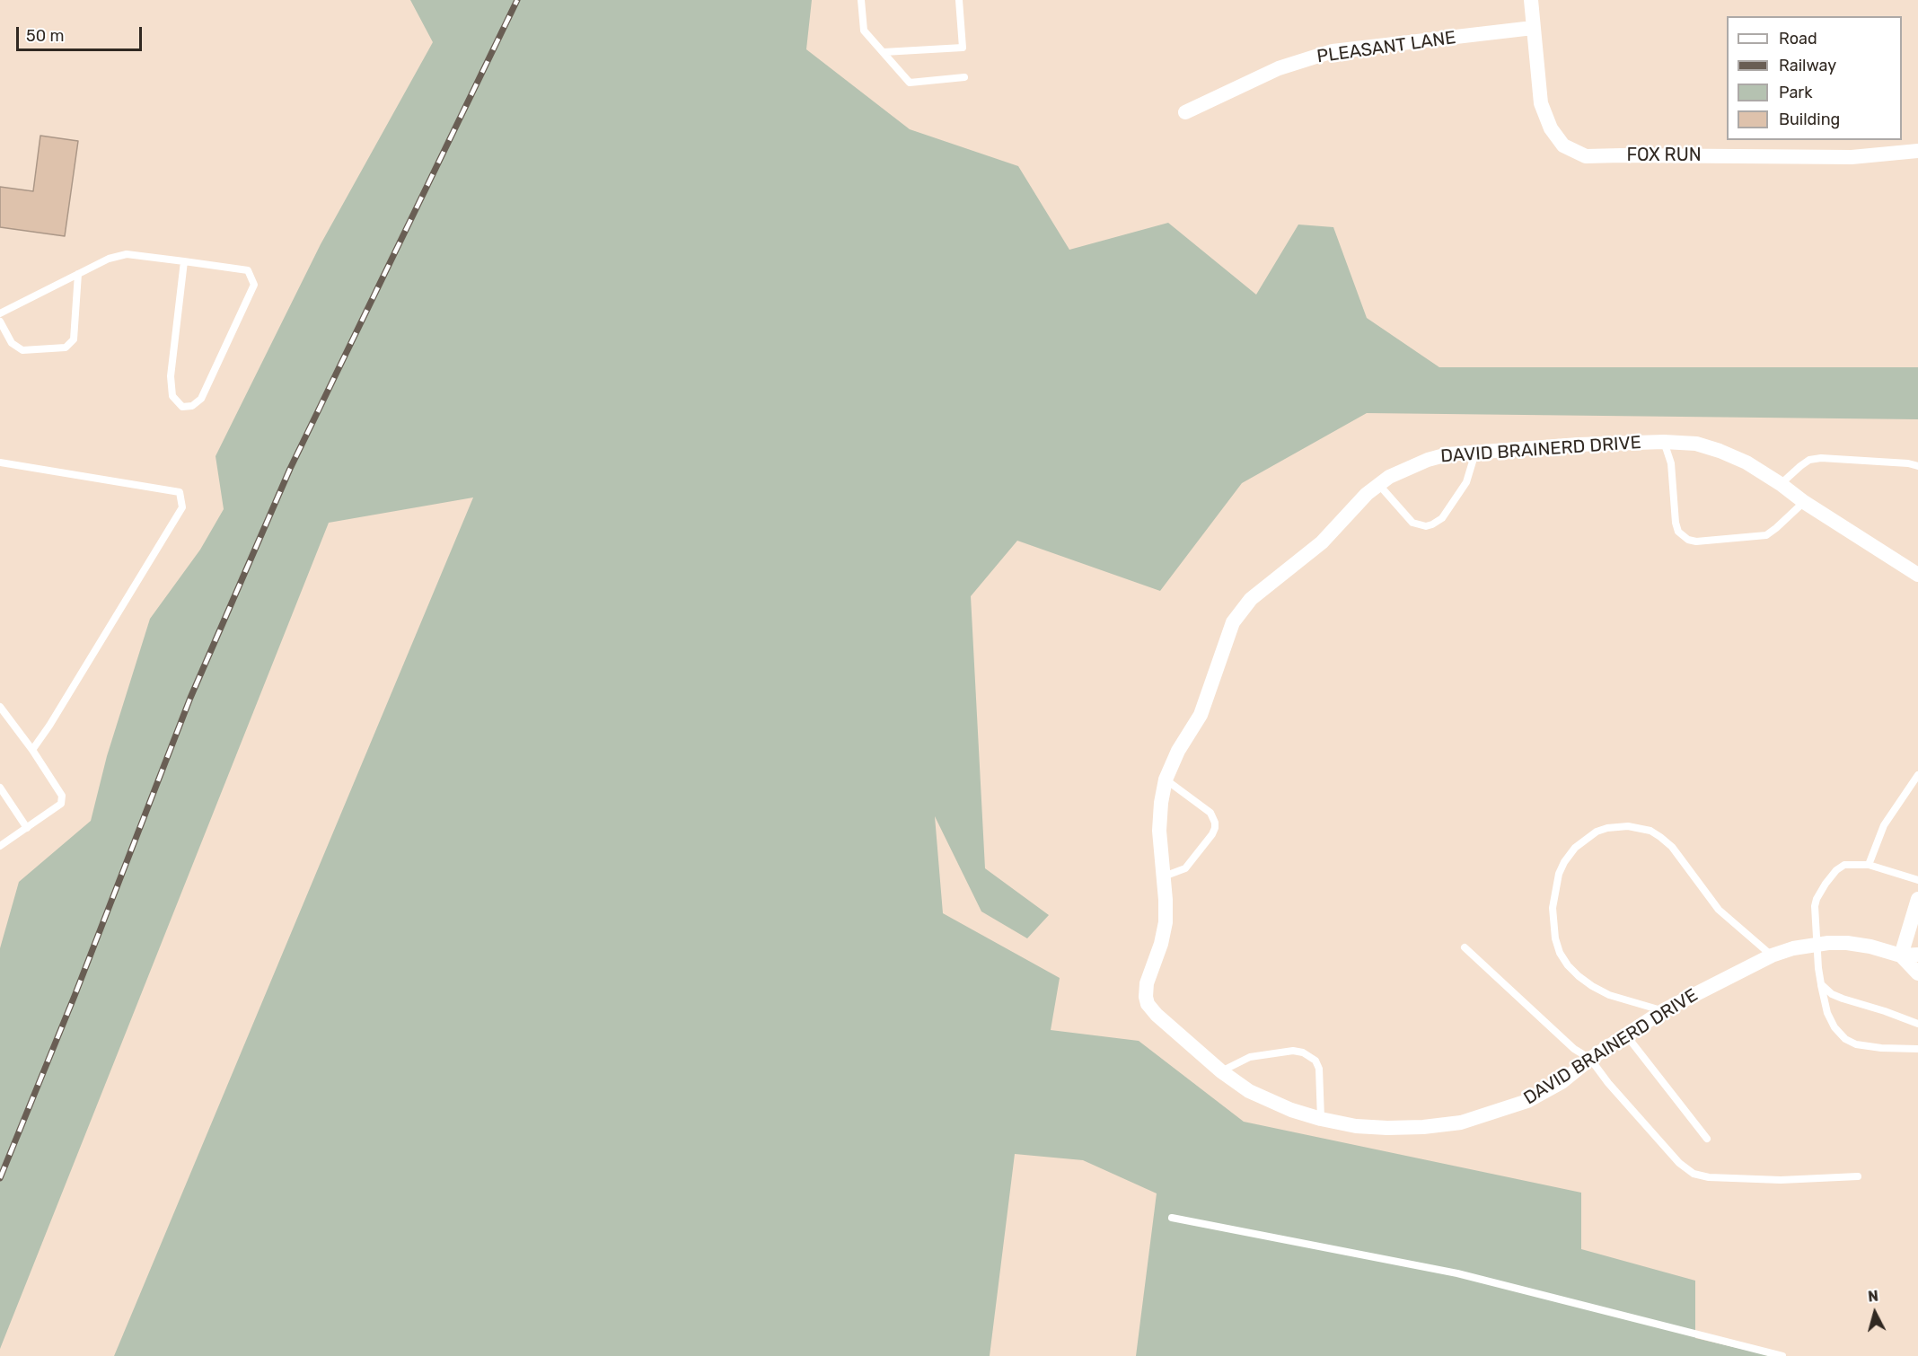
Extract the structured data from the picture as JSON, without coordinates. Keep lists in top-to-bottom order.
{
  "streets": {
    "street": ["PLEASANT LANE", "FOX RUN", "DAVID BRAINERD DRIVE"]
  },
  "crossings": [
    ["PLEASANT LANE", "FOX RUN"]
  ],
  "legend": [
    "Road",
    "Railway",
    "Park",
    "Building"
  ],
  "scale_bar": "50 m",
  "north": "top"
}
